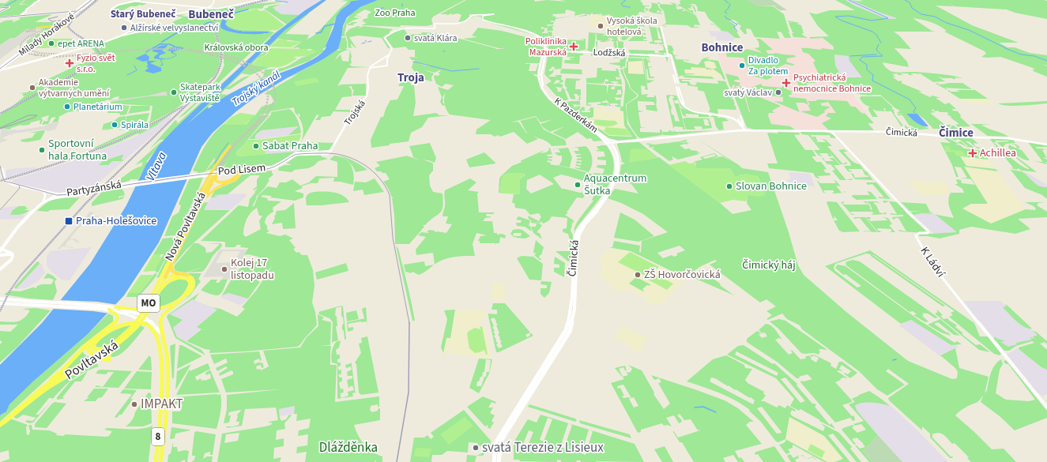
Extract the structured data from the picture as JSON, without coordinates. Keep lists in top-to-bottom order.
{
  "streets": {
    "highway": ["Nová Povltavská", "MO"],
    "main road": [
      "Milady Horákové",
      "K Pazderkám",
      "Čimická",
      "Pod Lisem",
      "Partyzánská",
      "Povltavská",
      "8"
    ],
    "street": ["Lodžská", "Trojská", "K Ládví"]
  },
  "crossings": [
    ["Lodžská", "K Pazderkám"],
    ["Trojská", "Pod Lisem"],
    ["K Pazderkám", "Čimická"],
    ["Čimická", "K Ládví"],
    ["Pod Lisem", "Partyzánská"],
    ["Pod Lisem", "Nová Povltavská"],
    ["Nová Povltavská", "Povltavská"]
  ],
  "districts": [
    "Starý Bubeneč",
    "Bubeneč",
    "Bohnice",
    "Troja",
    "Čimice"
  ],
  "water": ["Trojský kanál", "Vltava"],
  "parks": [
    "Zoo Praha",
    "Královská obora",
    "Čimický háj",
    "Dlážděnka"
  ],
  "places": {
    "other": [
      "Vysoká škola hotelová",
      "Alžírské velvyslanectví",
      "svatá Klára",
      "epet ARENA",
      "Divadlo Za plotem",
      "Akademie výtvarných umění",
      "Skatepark Výstaviště",
      "svatý Václav",
      "Planetárium",
      "Spirála",
      "Sabat Praha",
      "Sportovní hala Fortuna",
      "Aquacentrum Šutka",
      "Slovan Bohnice",
      "Kolej 17 listopadu",
      "ZŠ Hovorčovická",
      "IMPAKT",
      "svatá Terezie z Lisieux"
    ],
    "health": [
      "Poliklinika Mazurská",
      "Fyzio svět s.r.o.",
      "Psychiatrická nemocnice Bohnice",
      "Achillea"
    ],
    "transit": ["Praha-Holešovice"]
  }
}
